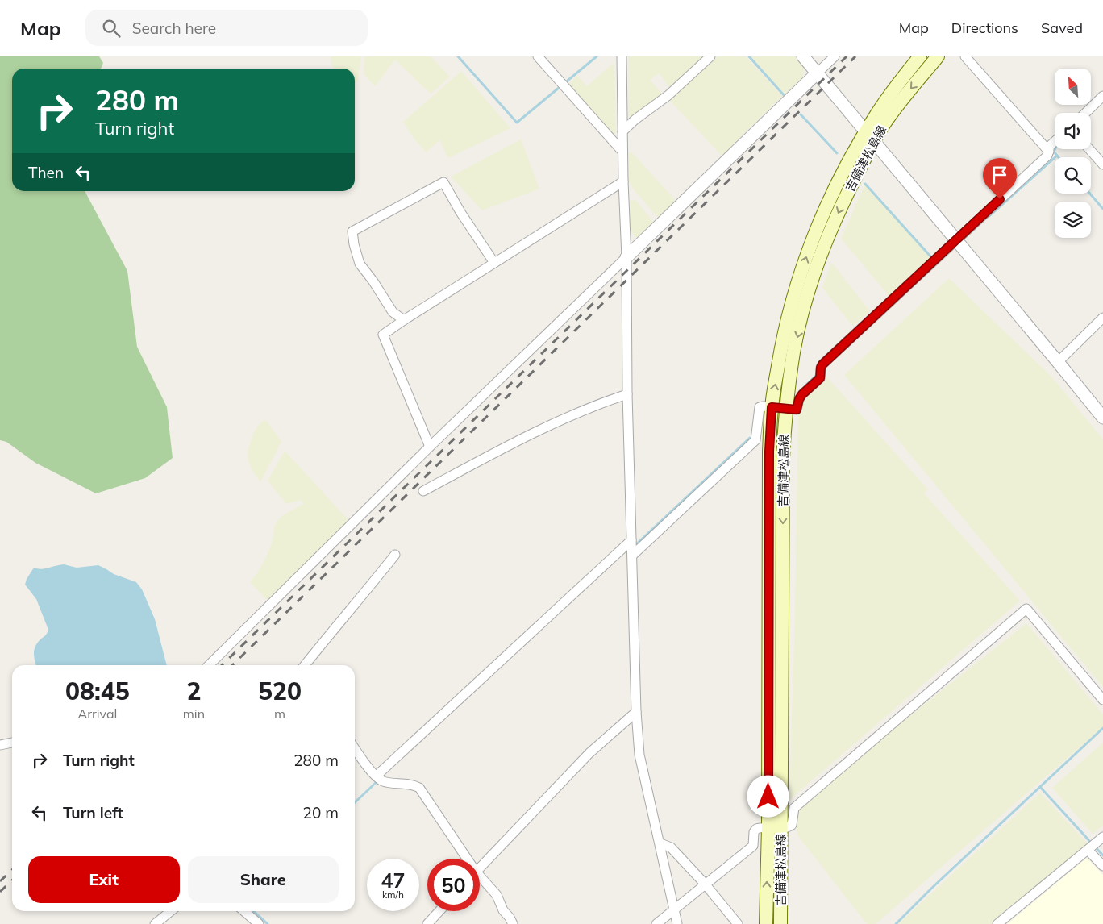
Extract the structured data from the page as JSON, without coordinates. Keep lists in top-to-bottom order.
{
  "streets": {
    "main road": ["吉備津松島線"]
  },
  "north": "top left",
  "page": {
    "header": "Map",
    "search": "Search here",
    "nav": ["Map", "Directions", "Saved"],
    "turn": ["280 m", "Turn right"],
    "then": "Then",
    "eta": [
      "08:45",
      "Arrival",
      "2",
      "min",
      "520",
      "m"
    ],
    "list": [
      {
        "name": "Turn right",
        "value": "280 m"
      },
      {
        "name": "Turn left",
        "value": "20 m"
      }
    ],
    "buttons": ["Exit", "Share"],
    "speed": "47 km/h",
    "limit": "50"
  }
}
